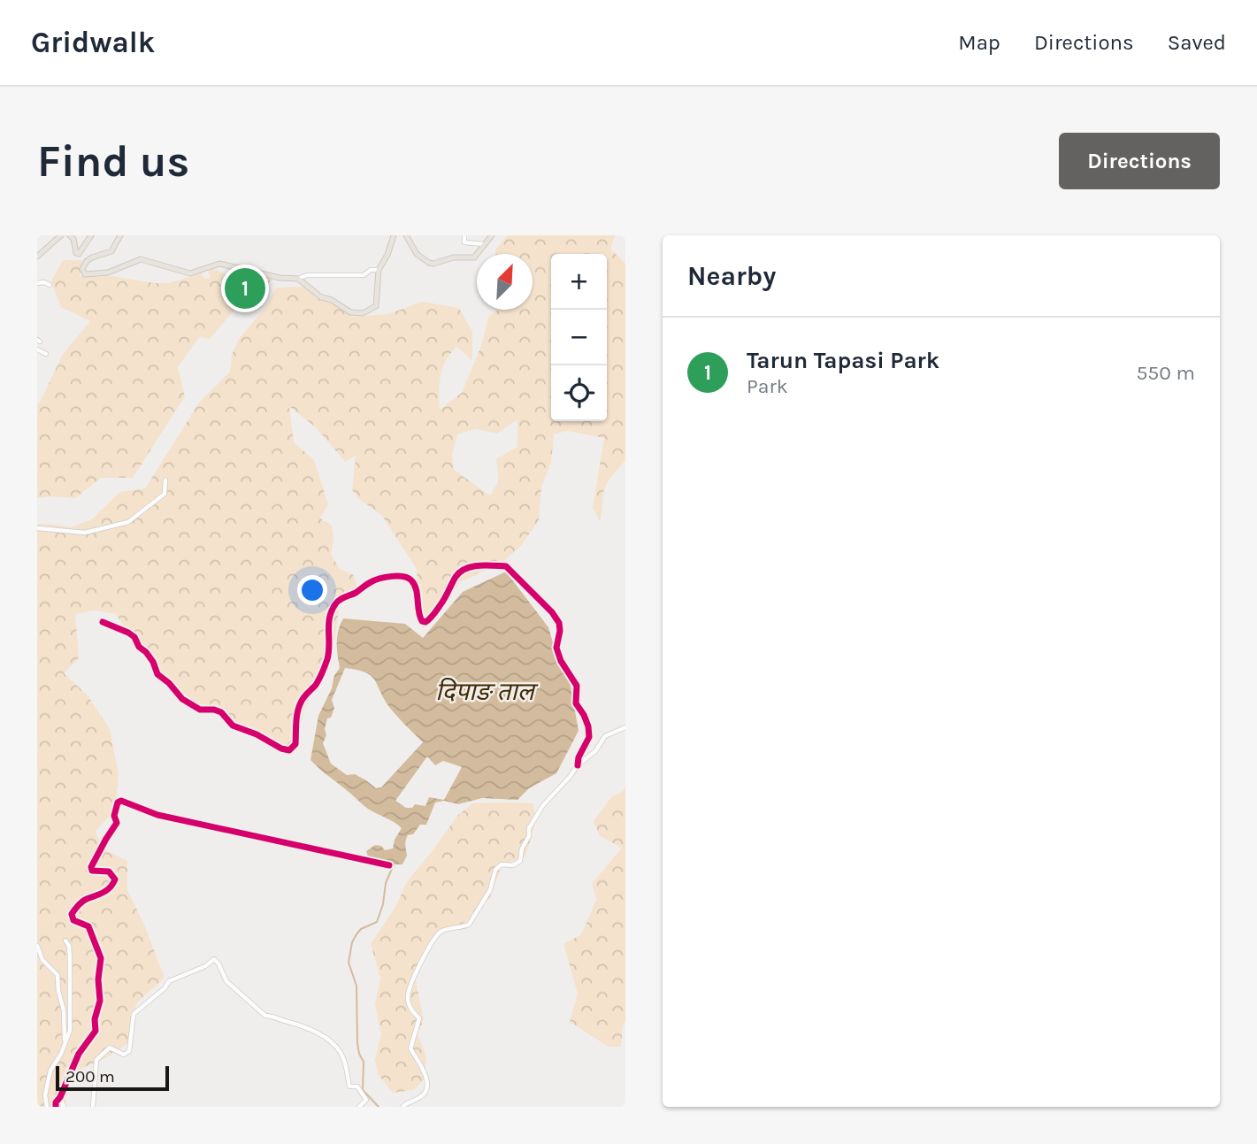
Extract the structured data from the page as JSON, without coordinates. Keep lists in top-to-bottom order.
{
  "water": ["दिपाङ ताल"],
  "scale_bar": "200 m",
  "north": "top right",
  "page": {
    "header": "Gridwalk",
    "nav": ["Map", "Directions", "Saved"],
    "buttons": "Directions",
    "title": "Find us",
    "heading": "Nearby",
    "map_buttons": ["+", "−"],
    "pins": "1",
    "list": [
      {
        "mark": "1",
        "name": "Tarun Tapasi Park",
        "note": "Park",
        "value": "550 m"
      }
    ],
    "scale": "200 m"
  }
}
